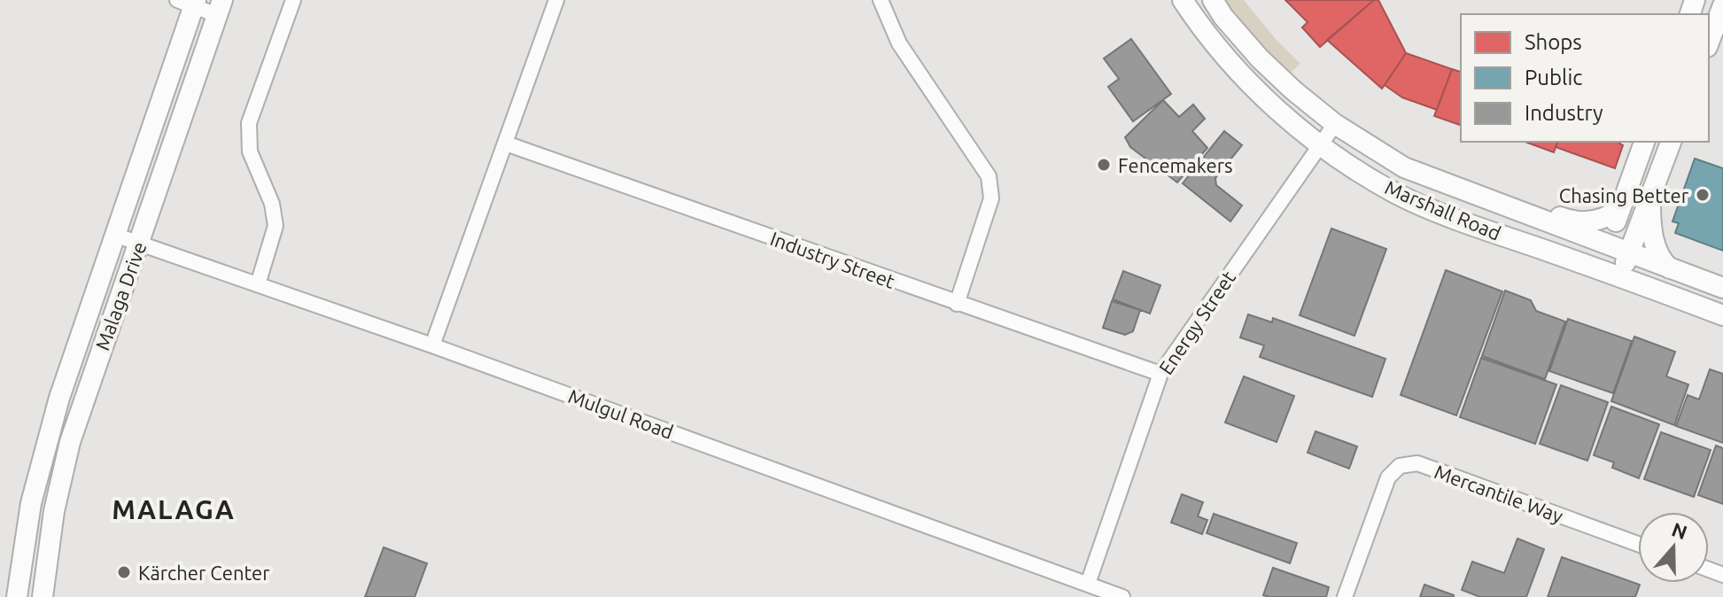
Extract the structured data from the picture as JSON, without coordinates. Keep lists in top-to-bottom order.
{
  "streets": {
    "main road": ["Marshall Road", "Malaga Drive"],
    "street": [
      "Industry Street",
      "Energy Street",
      "Mulgul Road",
      "Mercantile Way"
    ]
  },
  "crossings": [
    ["Marshall Road", "Energy Street"],
    ["Industry Street", "Energy Street"],
    ["Malaga Drive", "Mulgul Road"],
    ["Energy Street", "Mulgul Road"]
  ],
  "districts": ["MALAGA"],
  "places": ["Fencemakers", "Chasing Better", "Kärcher Center"],
  "legend": ["Shops", "Public", "Industry"],
  "north": "top"
}
